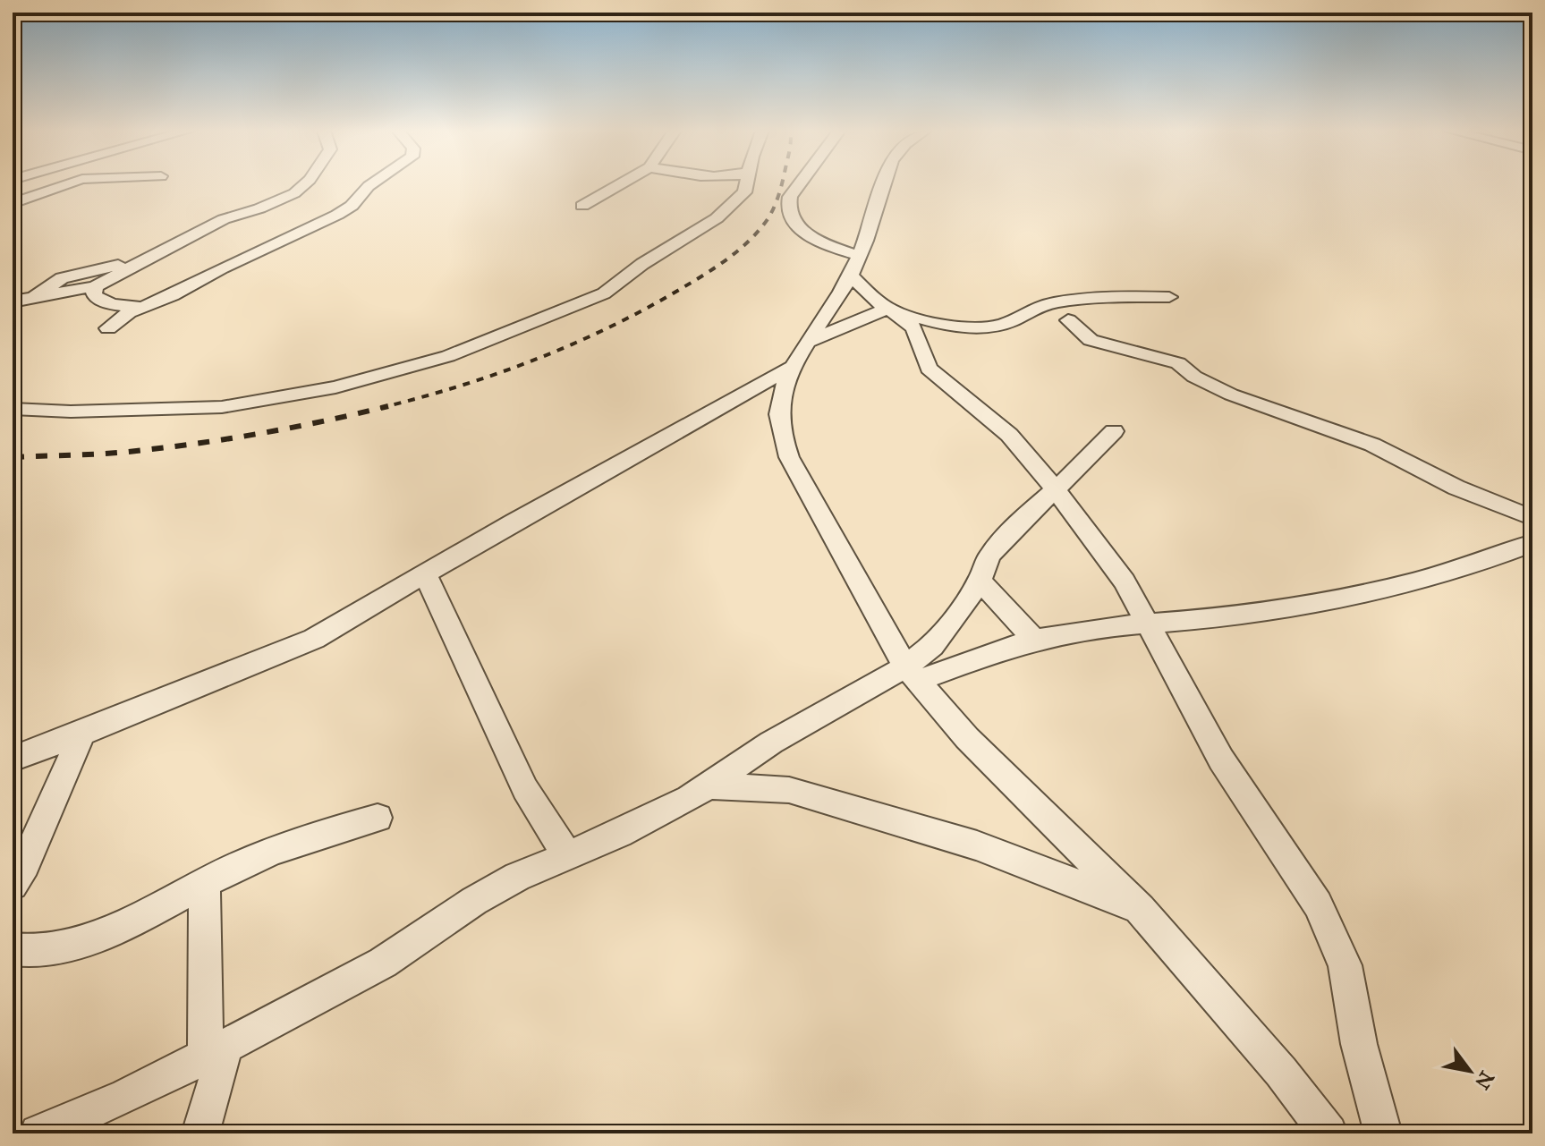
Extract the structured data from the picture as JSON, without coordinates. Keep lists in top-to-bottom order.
{
  "north": "bottom right"
}
